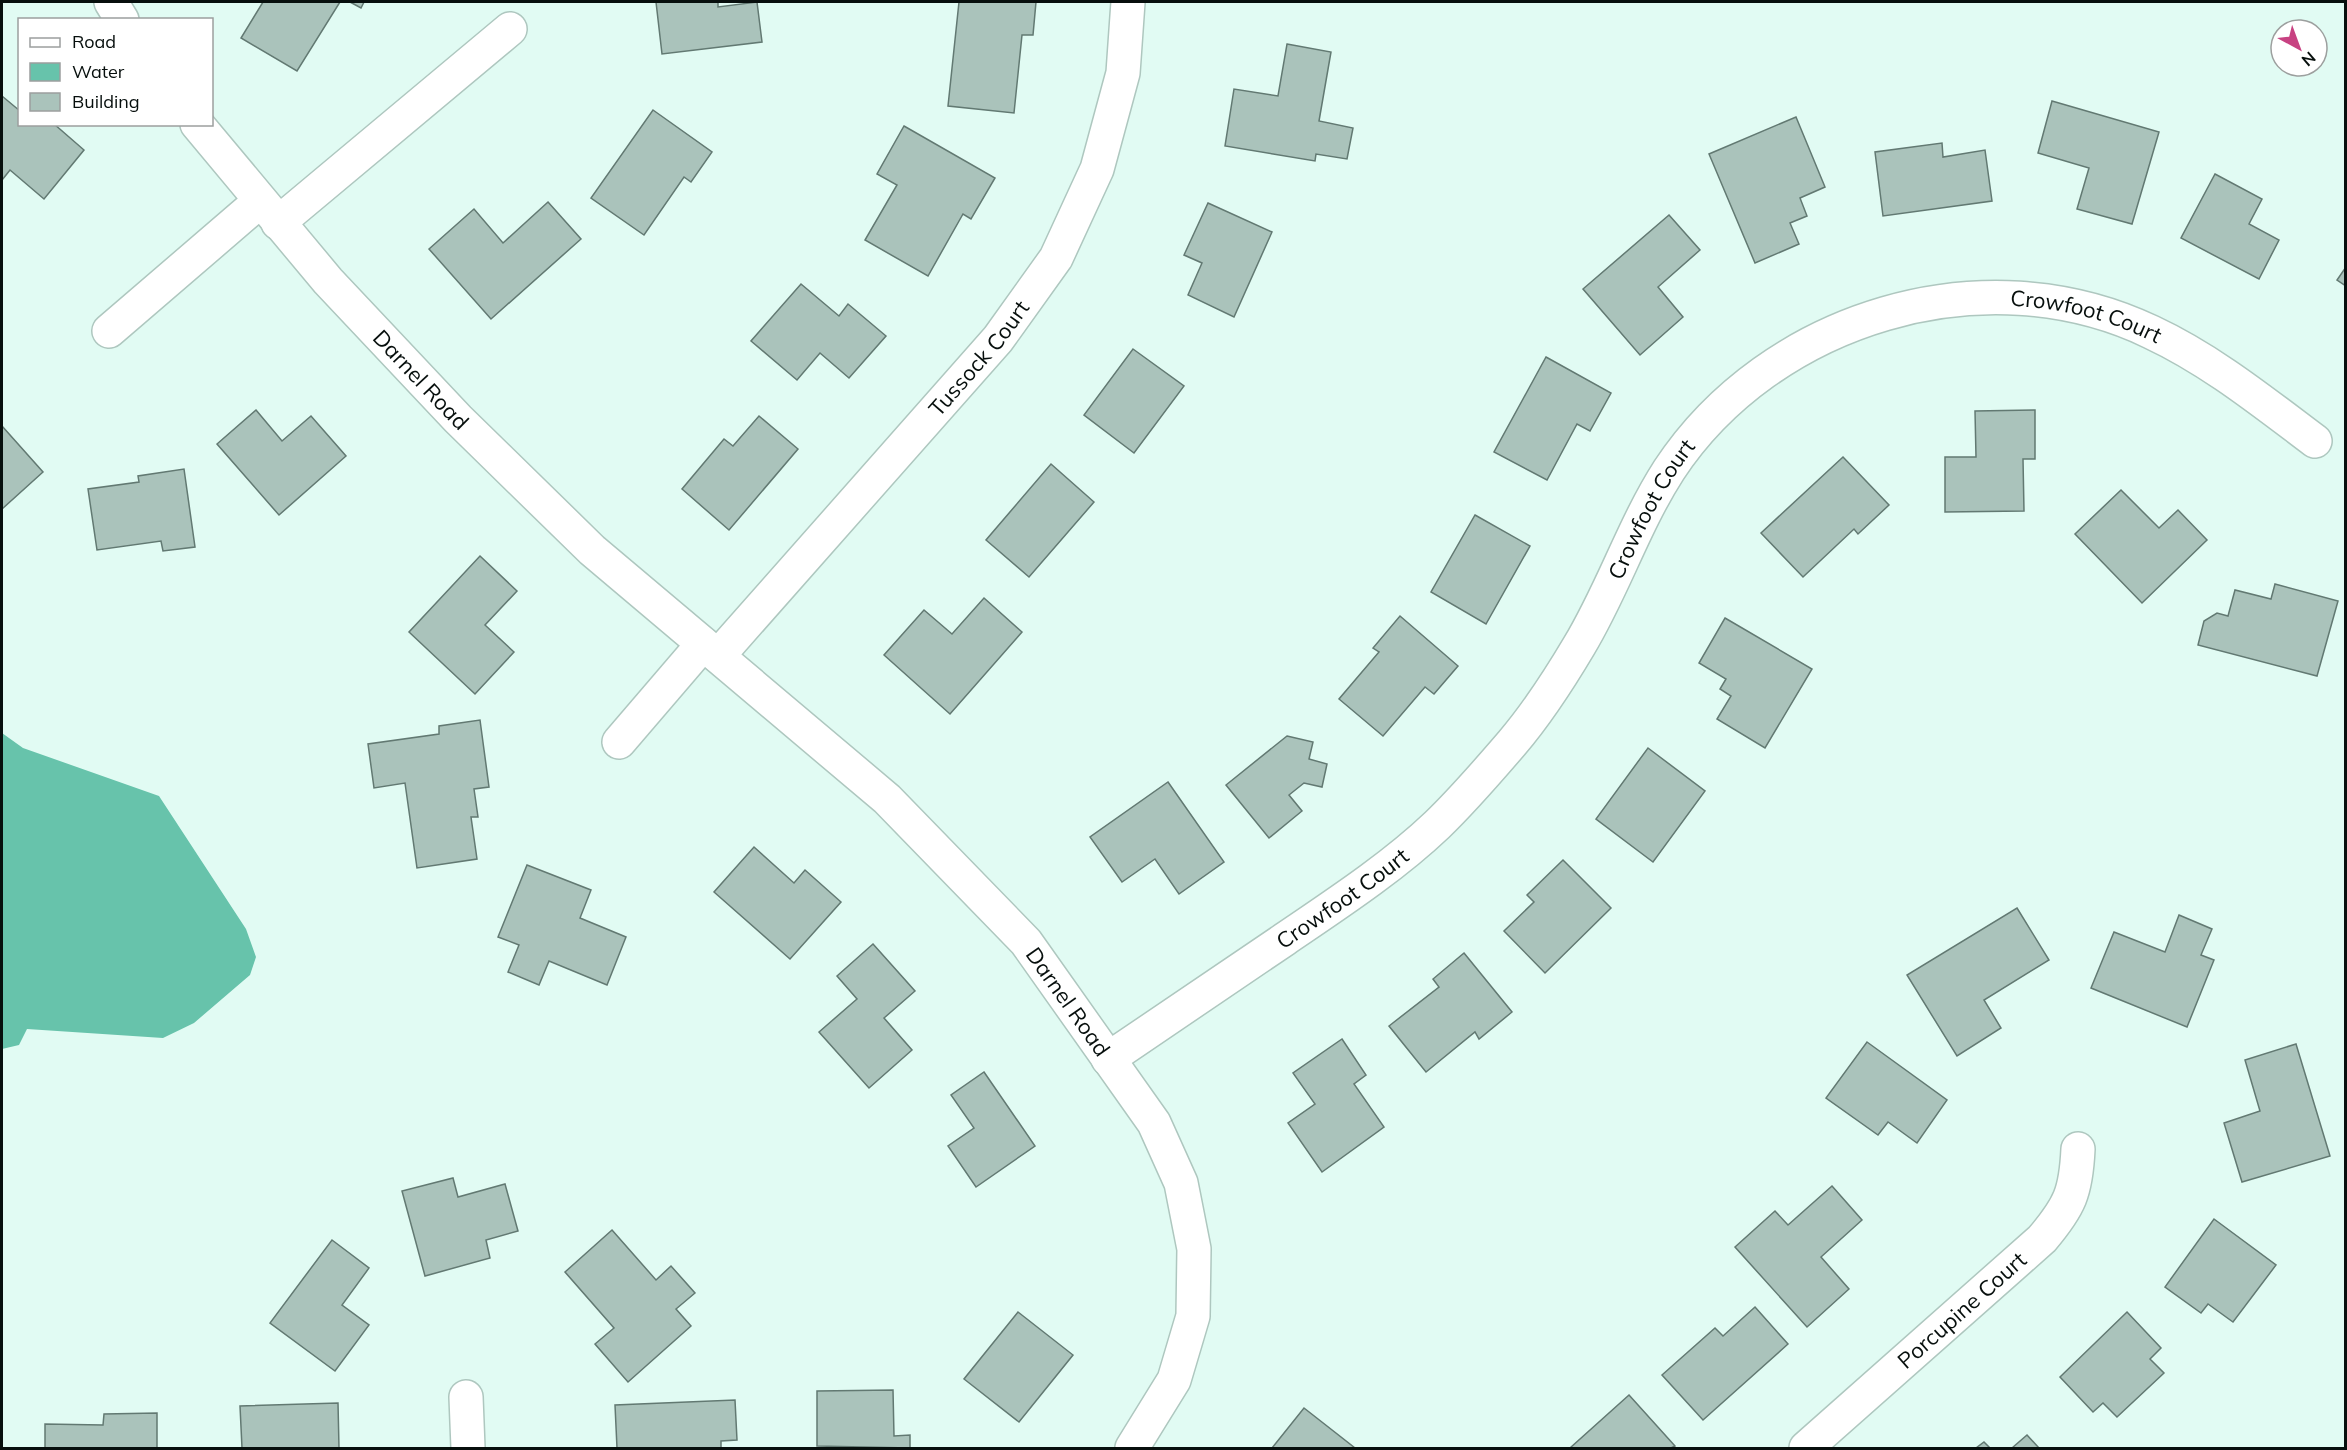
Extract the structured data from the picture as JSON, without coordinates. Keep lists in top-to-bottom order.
{
  "streets": {
    "street": [
      "Crowfoot Court",
      "Tussock Court",
      "Darnel Road",
      "Porcupine Court"
    ]
  },
  "crossings": [
    ["Crowfoot Court", "Darnel Road"],
    ["Tussock Court", "Darnel Road"]
  ],
  "legend": ["Road", "Water", "Building"],
  "north": "bottom right"
}
